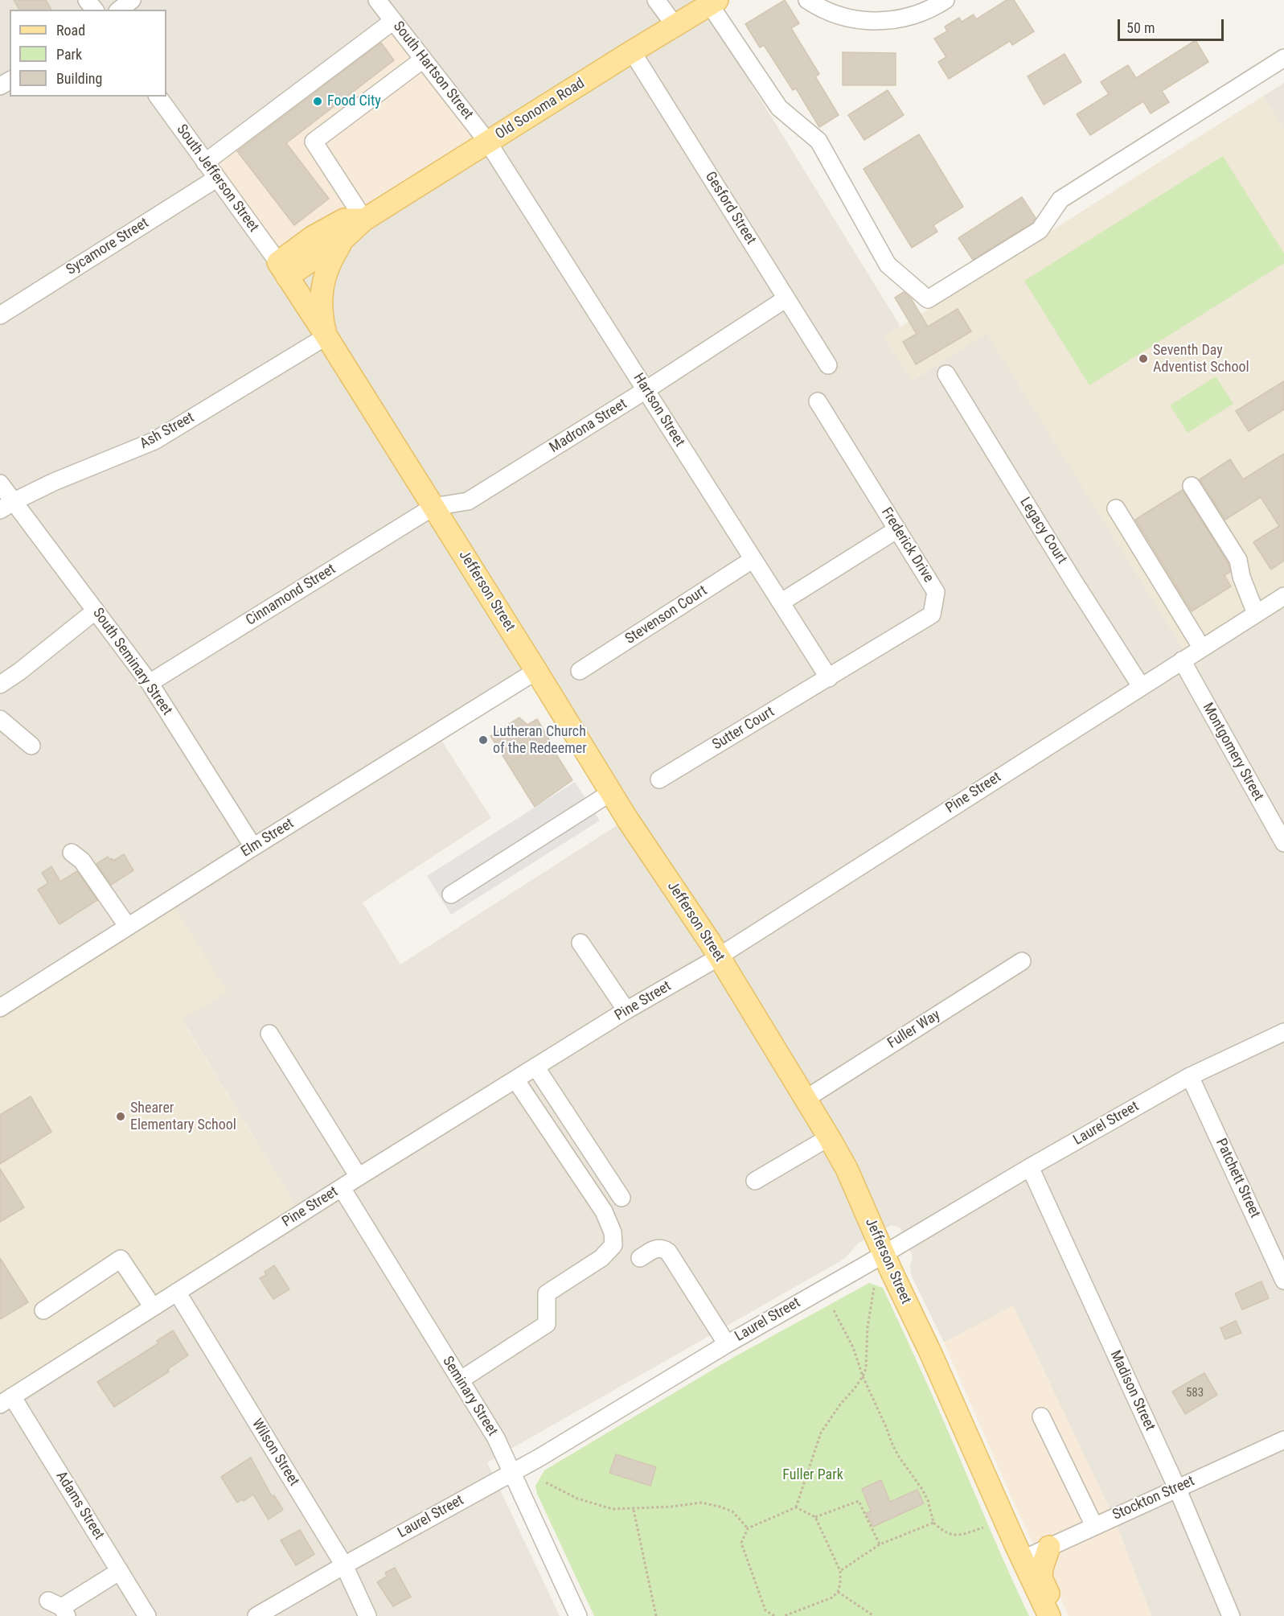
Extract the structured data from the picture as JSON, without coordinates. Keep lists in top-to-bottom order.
{
  "streets": {
    "main road": ["Old Sonoma Road", "Jefferson Street"],
    "street": [
      "South Hartson Street",
      "South Jefferson Street",
      "Gesford Street",
      "Sycamore Street",
      "Hartson Street",
      "Madrona Street",
      "Ash Street",
      "Legacy Court",
      "Frederick Drive",
      "Cinnamond Street",
      "Stevenson Court",
      "South Seminary Street",
      "Sutter Court",
      "Montgomery Street",
      "Pine Street",
      "Elm Street",
      "Fuller Way",
      "Laurel Street",
      "Patchett Street",
      "Madison Street",
      "Seminary Street",
      "Wilson Street",
      "Stockton Street",
      "Adams Street"
    ]
  },
  "crossings": [
    ["South Hartson Street", "Old Sonoma Road"],
    ["South Hartson Street", "Hartson Street"],
    ["Old Sonoma Road", "South Jefferson Street"],
    ["Old Sonoma Road", "Gesford Street"],
    ["Old Sonoma Road", "Hartson Street"],
    ["Old Sonoma Road", "Jefferson Street"],
    ["South Jefferson Street", "Sycamore Street"],
    ["South Jefferson Street", "Jefferson Street"],
    ["Gesford Street", "Madrona Street"],
    ["Hartson Street", "Madrona Street"],
    ["Hartson Street", "Frederick Drive"],
    ["Hartson Street", "Stevenson Court"],
    ["Hartson Street", "Sutter Court"],
    ["Madrona Street", "Jefferson Street"],
    ["Madrona Street", "Cinnamond Street"],
    ["Ash Street", "Jefferson Street"],
    ["Ash Street", "South Seminary Street"],
    ["Legacy Court", "Pine Street"],
    ["Frederick Drive", "Sutter Court"],
    ["Jefferson Street", "Cinnamond Street"],
    ["Jefferson Street", "Pine Street"],
    ["Jefferson Street", "Elm Street"],
    ["Jefferson Street", "Fuller Way"],
    ["Jefferson Street", "Laurel Street"],
    ["Jefferson Street", "Stockton Street"],
    ["Cinnamond Street", "South Seminary Street"],
    ["South Seminary Street", "Elm Street"],
    ["Montgomery Street", "Pine Street"],
    ["Pine Street", "Seminary Street"],
    ["Pine Street", "Wilson Street"],
    ["Pine Street", "Adams Street"],
    ["Laurel Street", "Patchett Street"],
    ["Laurel Street", "Madison Street"],
    ["Laurel Street", "Seminary Street"],
    ["Laurel Street", "Wilson Street"],
    ["Madison Street", "Stockton Street"]
  ],
  "parks": ["Fuller Park"],
  "places": [
    "Food City",
    "Seventh Day Adventist School",
    "Lutheran Church of the Redeemer",
    "Shearer Elementary School"
  ],
  "house_numbers": ["583"],
  "legend": ["Road", "Park", "Building"],
  "scale_bar": "50 m"
}
